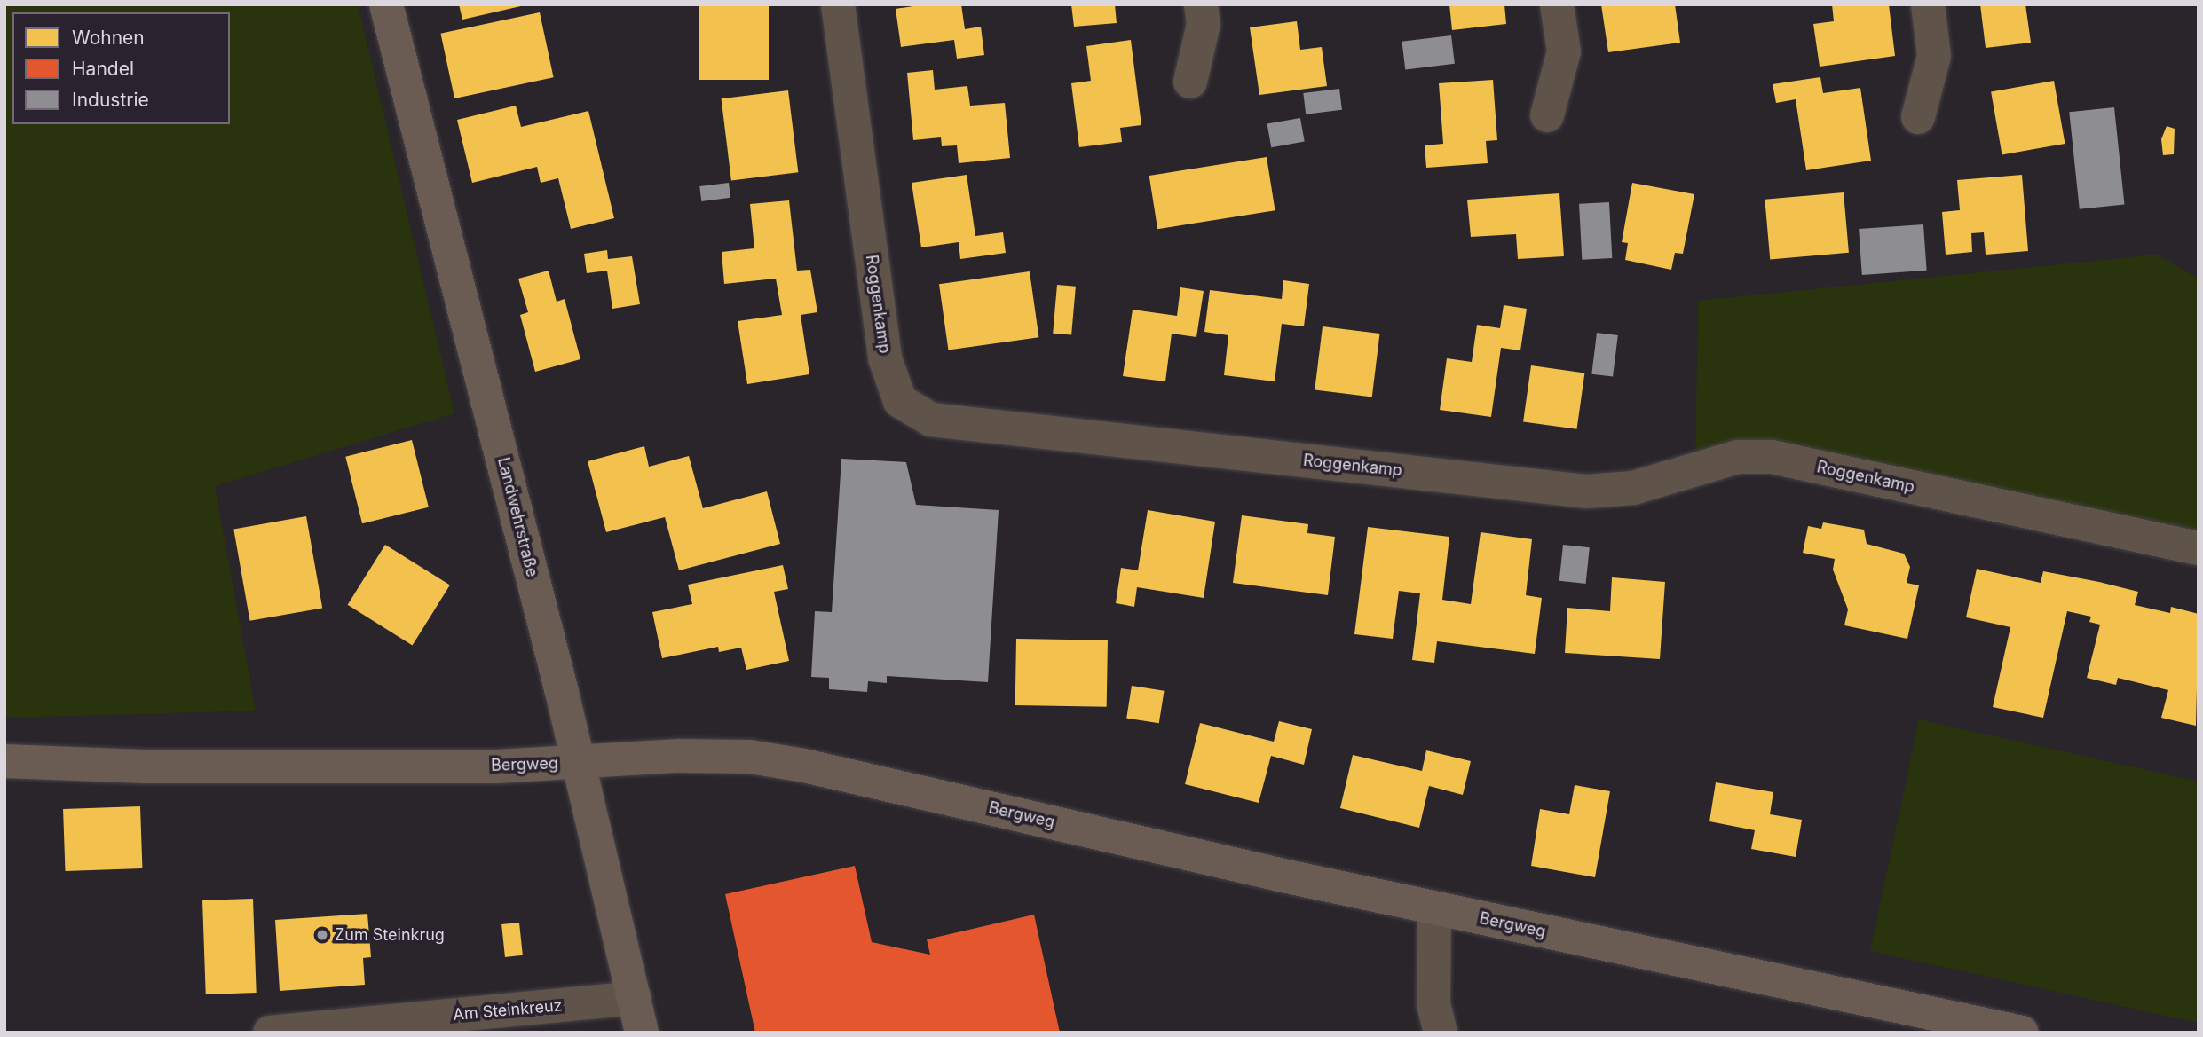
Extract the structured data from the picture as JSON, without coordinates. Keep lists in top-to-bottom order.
{
  "streets": {
    "main road": ["Landwehrstraße", "Bergweg"],
    "street": ["Roggenkamp", "Am Steinkreuz"]
  },
  "crossings": [
    ["Landwehrstraße", "Bergweg"],
    ["Landwehrstraße", "Am Steinkreuz"]
  ],
  "places": ["Zum Steinkrug"],
  "legend": ["Wohnen", "Handel", "Industrie"]
}
